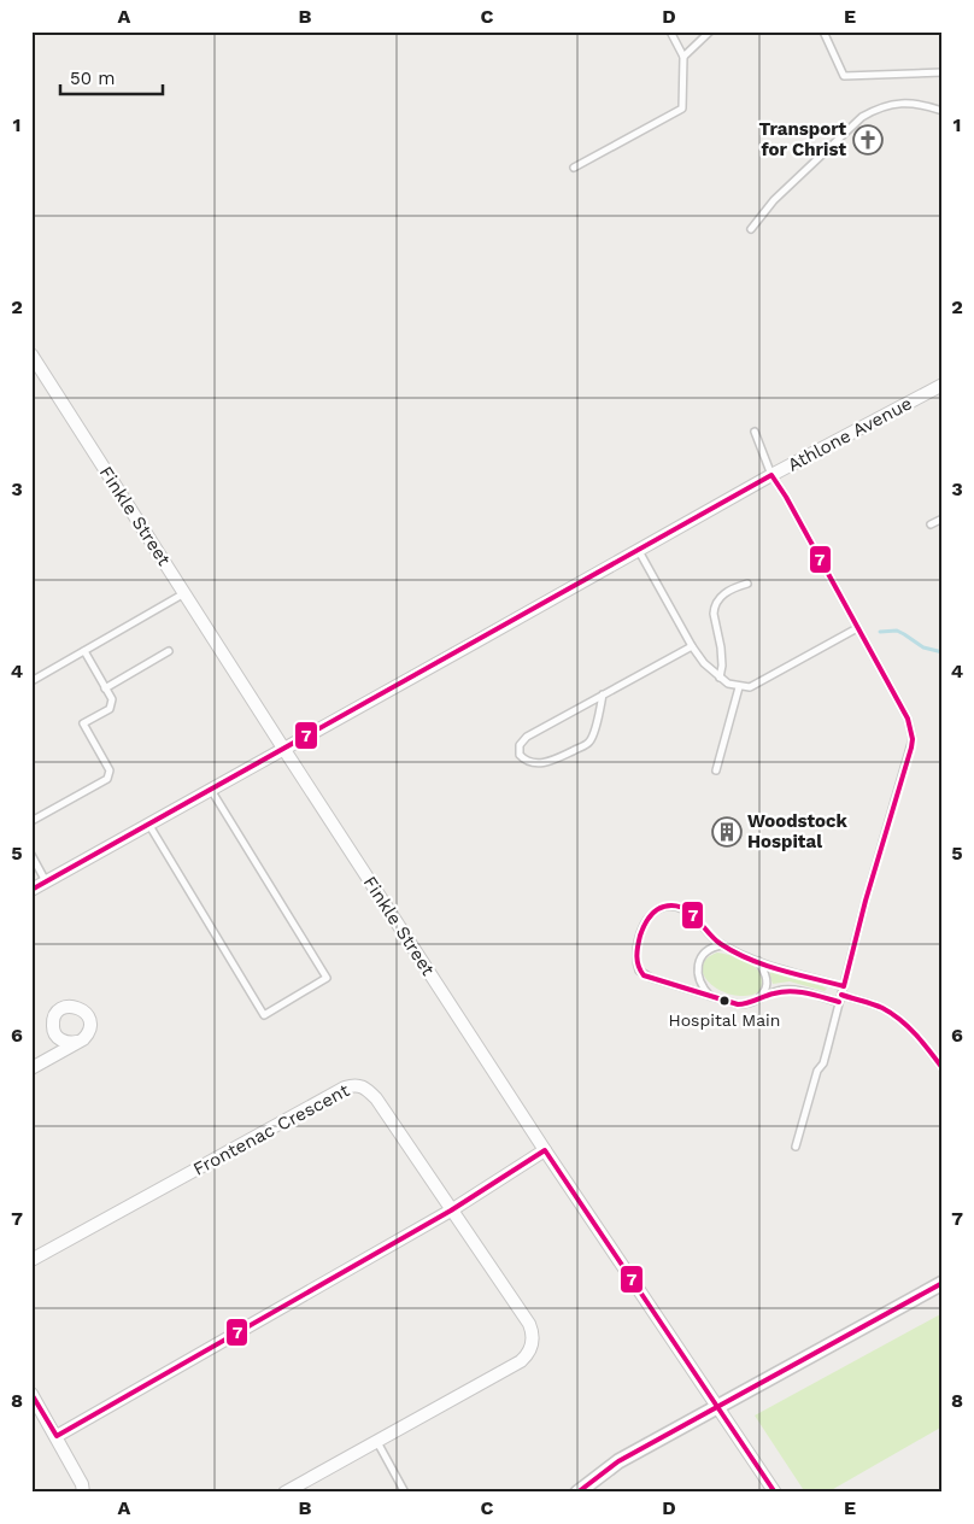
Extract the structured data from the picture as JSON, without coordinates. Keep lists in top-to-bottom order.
{
  "streets": {
    "street": ["Athlone Avenue", "Finkle Street", "Frontenac Crescent"]
  },
  "crossings": [
    ["Athlone Avenue", "Finkle Street"]
  ],
  "places": {
    "church": ["Transport for Christ"],
    "building": ["Woodstock Hospital"],
    "other": ["Hospital Main"]
  },
  "lines": ["transit line 7"],
  "scale_bar": "50 m",
  "grid": {
    "columns": [
      "A",
      "B",
      "C",
      "D",
      "E"
    ],
    "rows": [
      "1",
      "2",
      "3",
      "4",
      "5",
      "6",
      "7",
      "8"
    ]
  }
}
